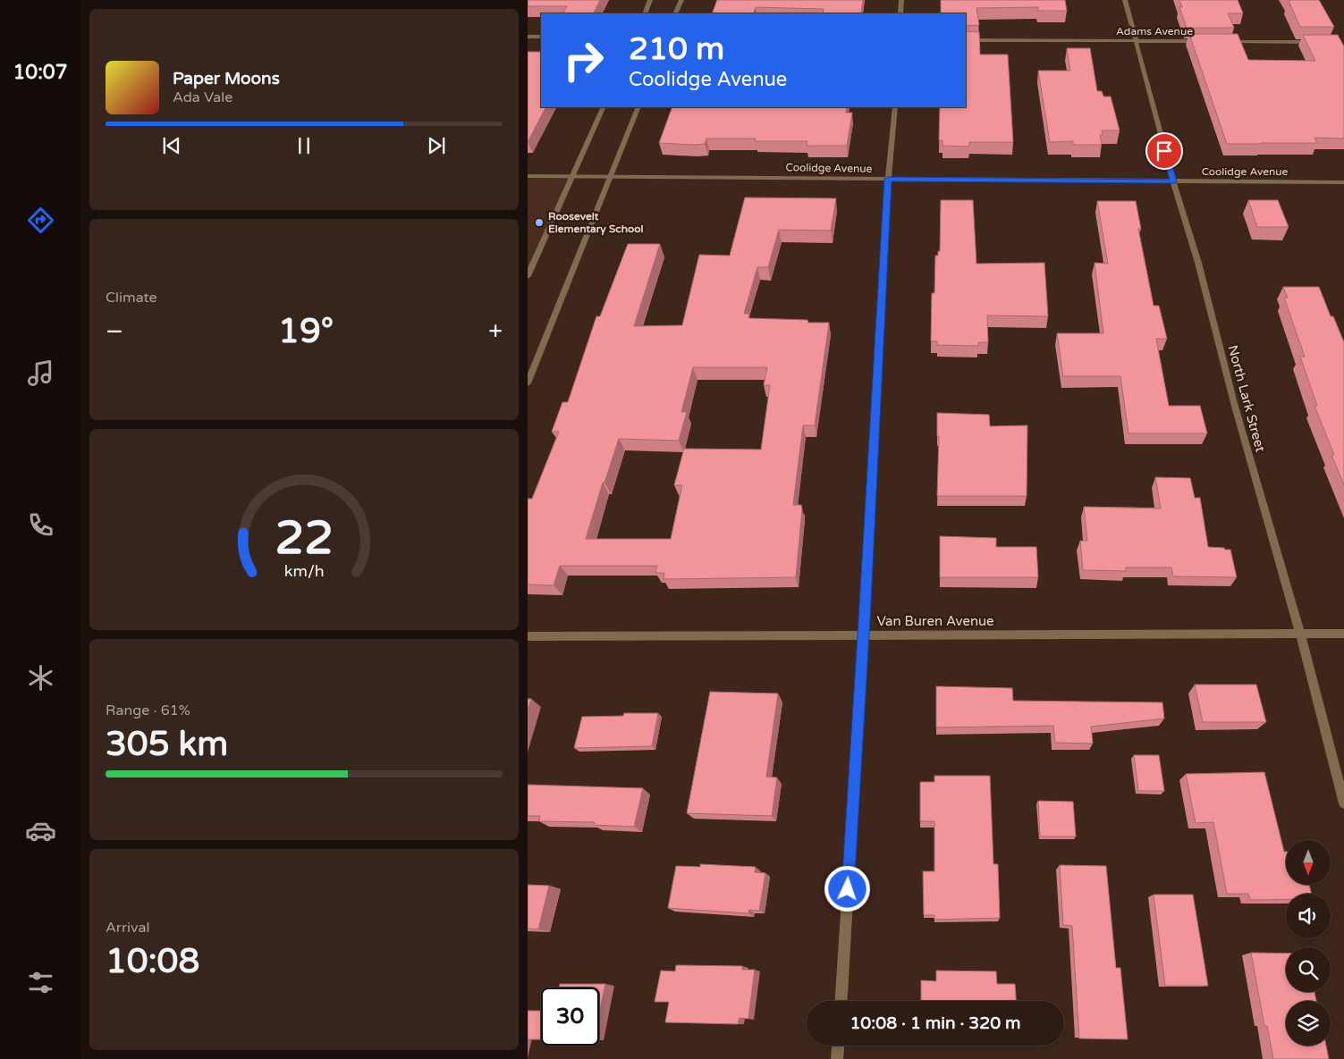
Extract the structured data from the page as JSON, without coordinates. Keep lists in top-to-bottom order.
{
  "streets": {
    "street": [
      "Adams Avenue",
      "Coolidge Avenue",
      "North Lark Street",
      "Van Buren Avenue"
    ]
  },
  "crossings": [
    ["Adams Avenue", "North Lark Street"],
    ["Coolidge Avenue", "North Lark Street"],
    ["North Lark Street", "Van Buren Avenue"]
  ],
  "places": ["Roosevelt Elementary School"],
  "north": "bottom",
  "page": {
    "tabs": "10:07",
    "turn": ["210 m", "Coolidge Avenue"],
    "song": ["Paper Moons", "Ada Vale"],
    "tile": [
      "Climate",
      ["Range · 61%", "305 km"],
      ["Arrival", "10:08"]
    ],
    "heat": ["−", "19°", "+"],
    "limit": "30",
    "trip": "10:08 · 1 min · 320 m",
    "gauge": ["22", "km/h"]
  }
}
